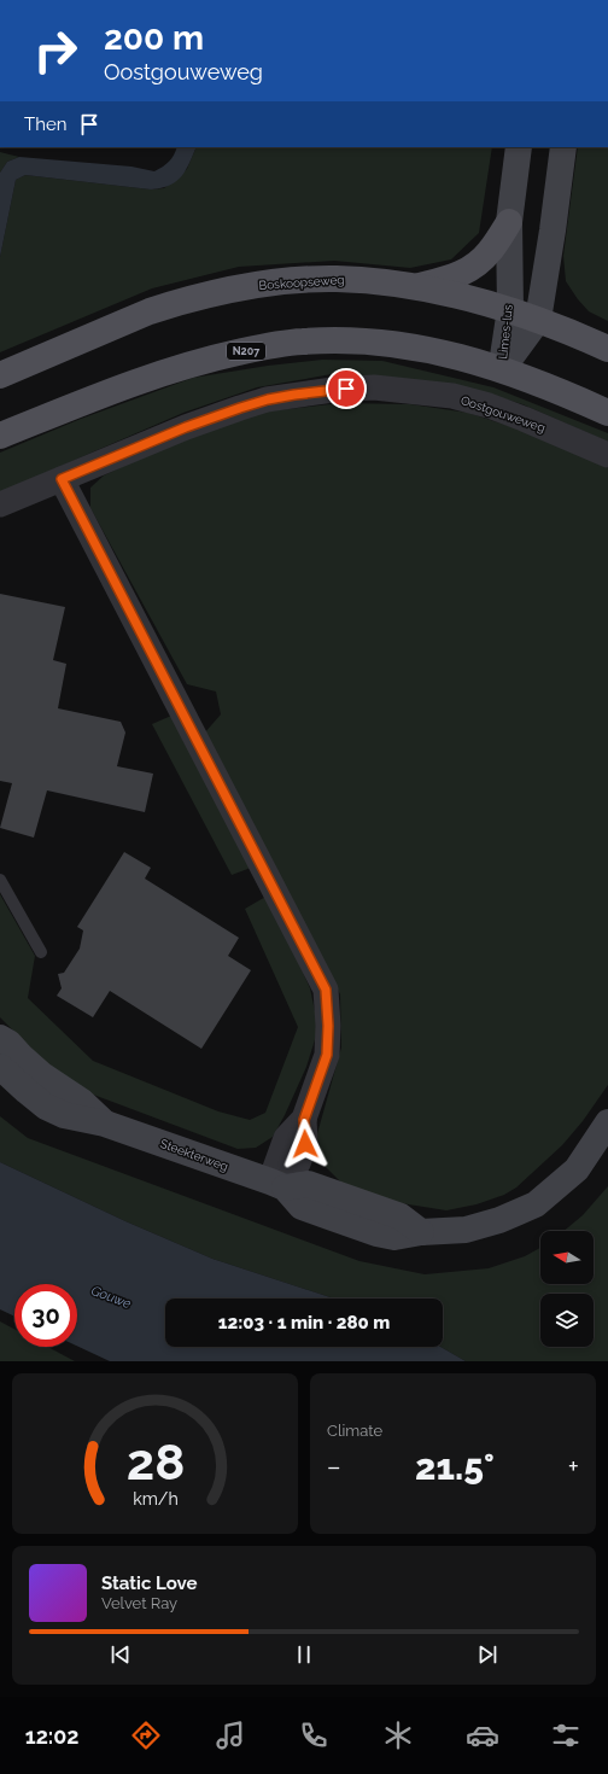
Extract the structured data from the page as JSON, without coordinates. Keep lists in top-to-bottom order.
{
  "streets": {
    "main road": [
      "Boskoopseweg",
      "Limes-lus",
      "N207",
      "Steekterweg"
    ],
    "street": ["Oostgouweweg"]
  },
  "crossings": [
    ["Boskoopseweg", "Limes-lus"],
    ["Limes-lus", "N207"]
  ],
  "water": ["Gouwe"],
  "north": "left",
  "page": {
    "turn": ["200 m", "Oostgouweweg"],
    "then": "Then",
    "limit": "30",
    "trip": "12:03 · 1 min · 280 m",
    "tile": "Climate",
    "heat": ["−", "21.5°", "+"],
    "song": ["Static Love", "Velvet Ray"],
    "tabs": "12:02",
    "gauge": ["28", "km/h"]
  }
}
